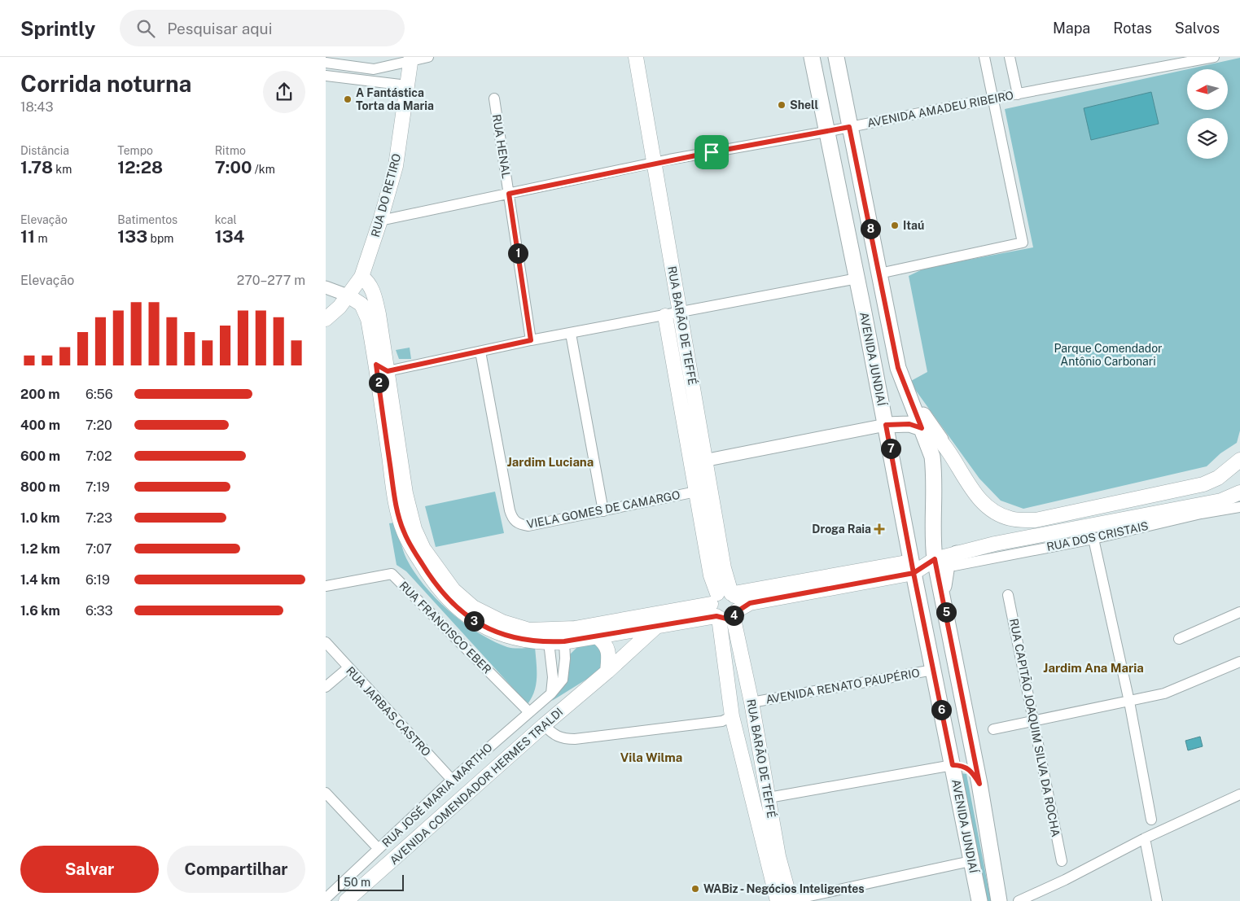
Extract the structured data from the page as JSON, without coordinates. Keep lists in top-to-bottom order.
{
  "streets": {
    "main road": [
      "RUA DO RETIRO",
      "RUA BARÃO DE TEFFÉ",
      "AVENIDA JUNDIAÍ",
      "AVENIDA COMENDADOR HERMES TRALDI"
    ],
    "street": [
      "AVENIDA AMADEU RIBEIRO",
      "RUA HENAL",
      "VIELA GOMES DE CAMARGO",
      "RUA DOS CRISTAIS",
      "RUA FRANCISCO EBER",
      "AVENIDA RENATO PAUPÉRIO",
      "RUA JARBAS CASTRO",
      "RUA CAPITÃO JOAQUIM SILVA DA ROCHA",
      "RUA JOSÉ MARIA MARTHO"
    ]
  },
  "crossings": [
    ["AVENIDA AMADEU RIBEIRO", "RUA HENAL"],
    ["AVENIDA AMADEU RIBEIRO", "RUA DO RETIRO"],
    ["AVENIDA AMADEU RIBEIRO", "RUA BARÃO DE TEFFÉ"],
    ["AVENIDA AMADEU RIBEIRO", "AVENIDA JUNDIAÍ"],
    ["RUA BARÃO DE TEFFÉ", "VIELA GOMES DE CAMARGO"],
    ["RUA BARÃO DE TEFFÉ", "AVENIDA RENATO PAUPÉRIO"],
    ["AVENIDA JUNDIAÍ", "AVENIDA RENATO PAUPÉRIO"],
    ["RUA FRANCISCO EBER", "RUA JOSÉ MARIA MARTHO"],
    ["RUA JARBAS CASTRO", "RUA JOSÉ MARIA MARTHO"]
  ],
  "districts": ["Jardim Luciana", "Jardim Ana Maria", "Vila Wilma"],
  "parks": ["Parque Comendador Antônio Carbonari"],
  "places": {
    "other": [
      "A Fantástica Torta da Maria",
      "Shell",
      "Itaú",
      "WABiz - Negócios Inteligentes"
    ],
    "health": ["Droga Raia"]
  },
  "scale_bar": "50 m",
  "north": "left",
  "page": {
    "header": "Sprintly",
    "search": "Pesquisar aqui",
    "nav": ["Mapa", "Rotas", "Salvos"],
    "heading": ["Corrida noturna", "18:43"],
    "stats": [
      ["Distância", "1.78 km"],
      ["Tempo", "12:28"],
      ["Ritmo", "7:00 /km"],
      ["Elevação", "11 m"],
      ["Batimentos", "133 bpm"],
      ["kcal", "134"]
    ],
    "pins": [
      "8",
      "1",
      "2",
      "7",
      "5",
      "4",
      "3",
      "6"
    ],
    "chart": ["Elevação", "270–277 m"],
    "list": [
      {
        "name": "200 m",
        "note": "6:56"
      },
      {
        "name": "400 m",
        "note": "7:20"
      },
      {
        "name": "600 m",
        "note": "7:02"
      },
      {
        "name": "800 m",
        "note": "7:19"
      },
      {
        "name": "1.0 km",
        "note": "7:23"
      },
      {
        "name": "1.2 km",
        "note": "7:07"
      },
      {
        "name": "1.4 km",
        "note": "6:19"
      },
      {
        "name": "1.6 km",
        "note": "6:33"
      }
    ],
    "buttons": ["Salvar", "Compartilhar"],
    "scale": "50 m"
  }
}
